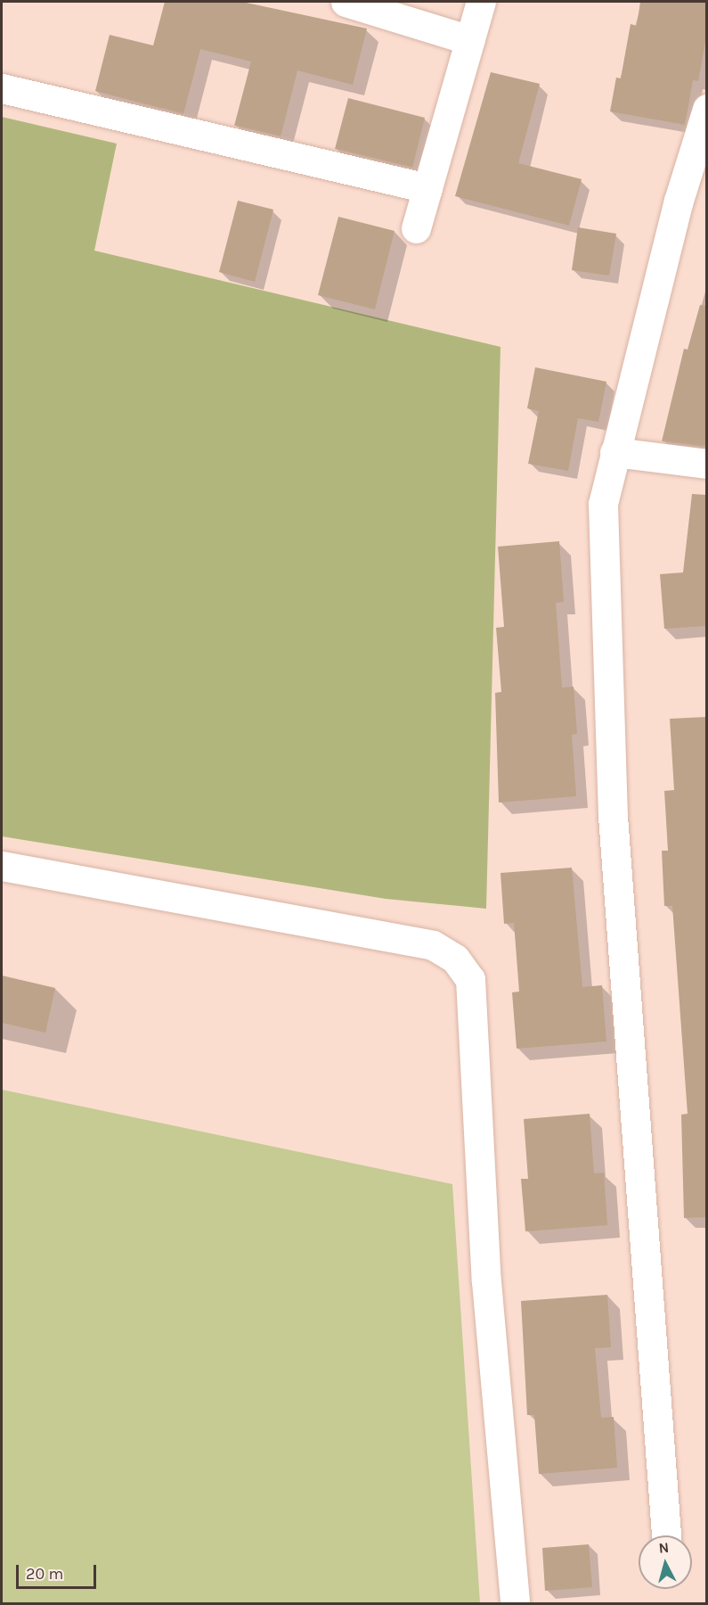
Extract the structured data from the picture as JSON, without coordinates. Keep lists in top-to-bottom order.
{
  "scale_bar": "20 m",
  "north": "top"
}
